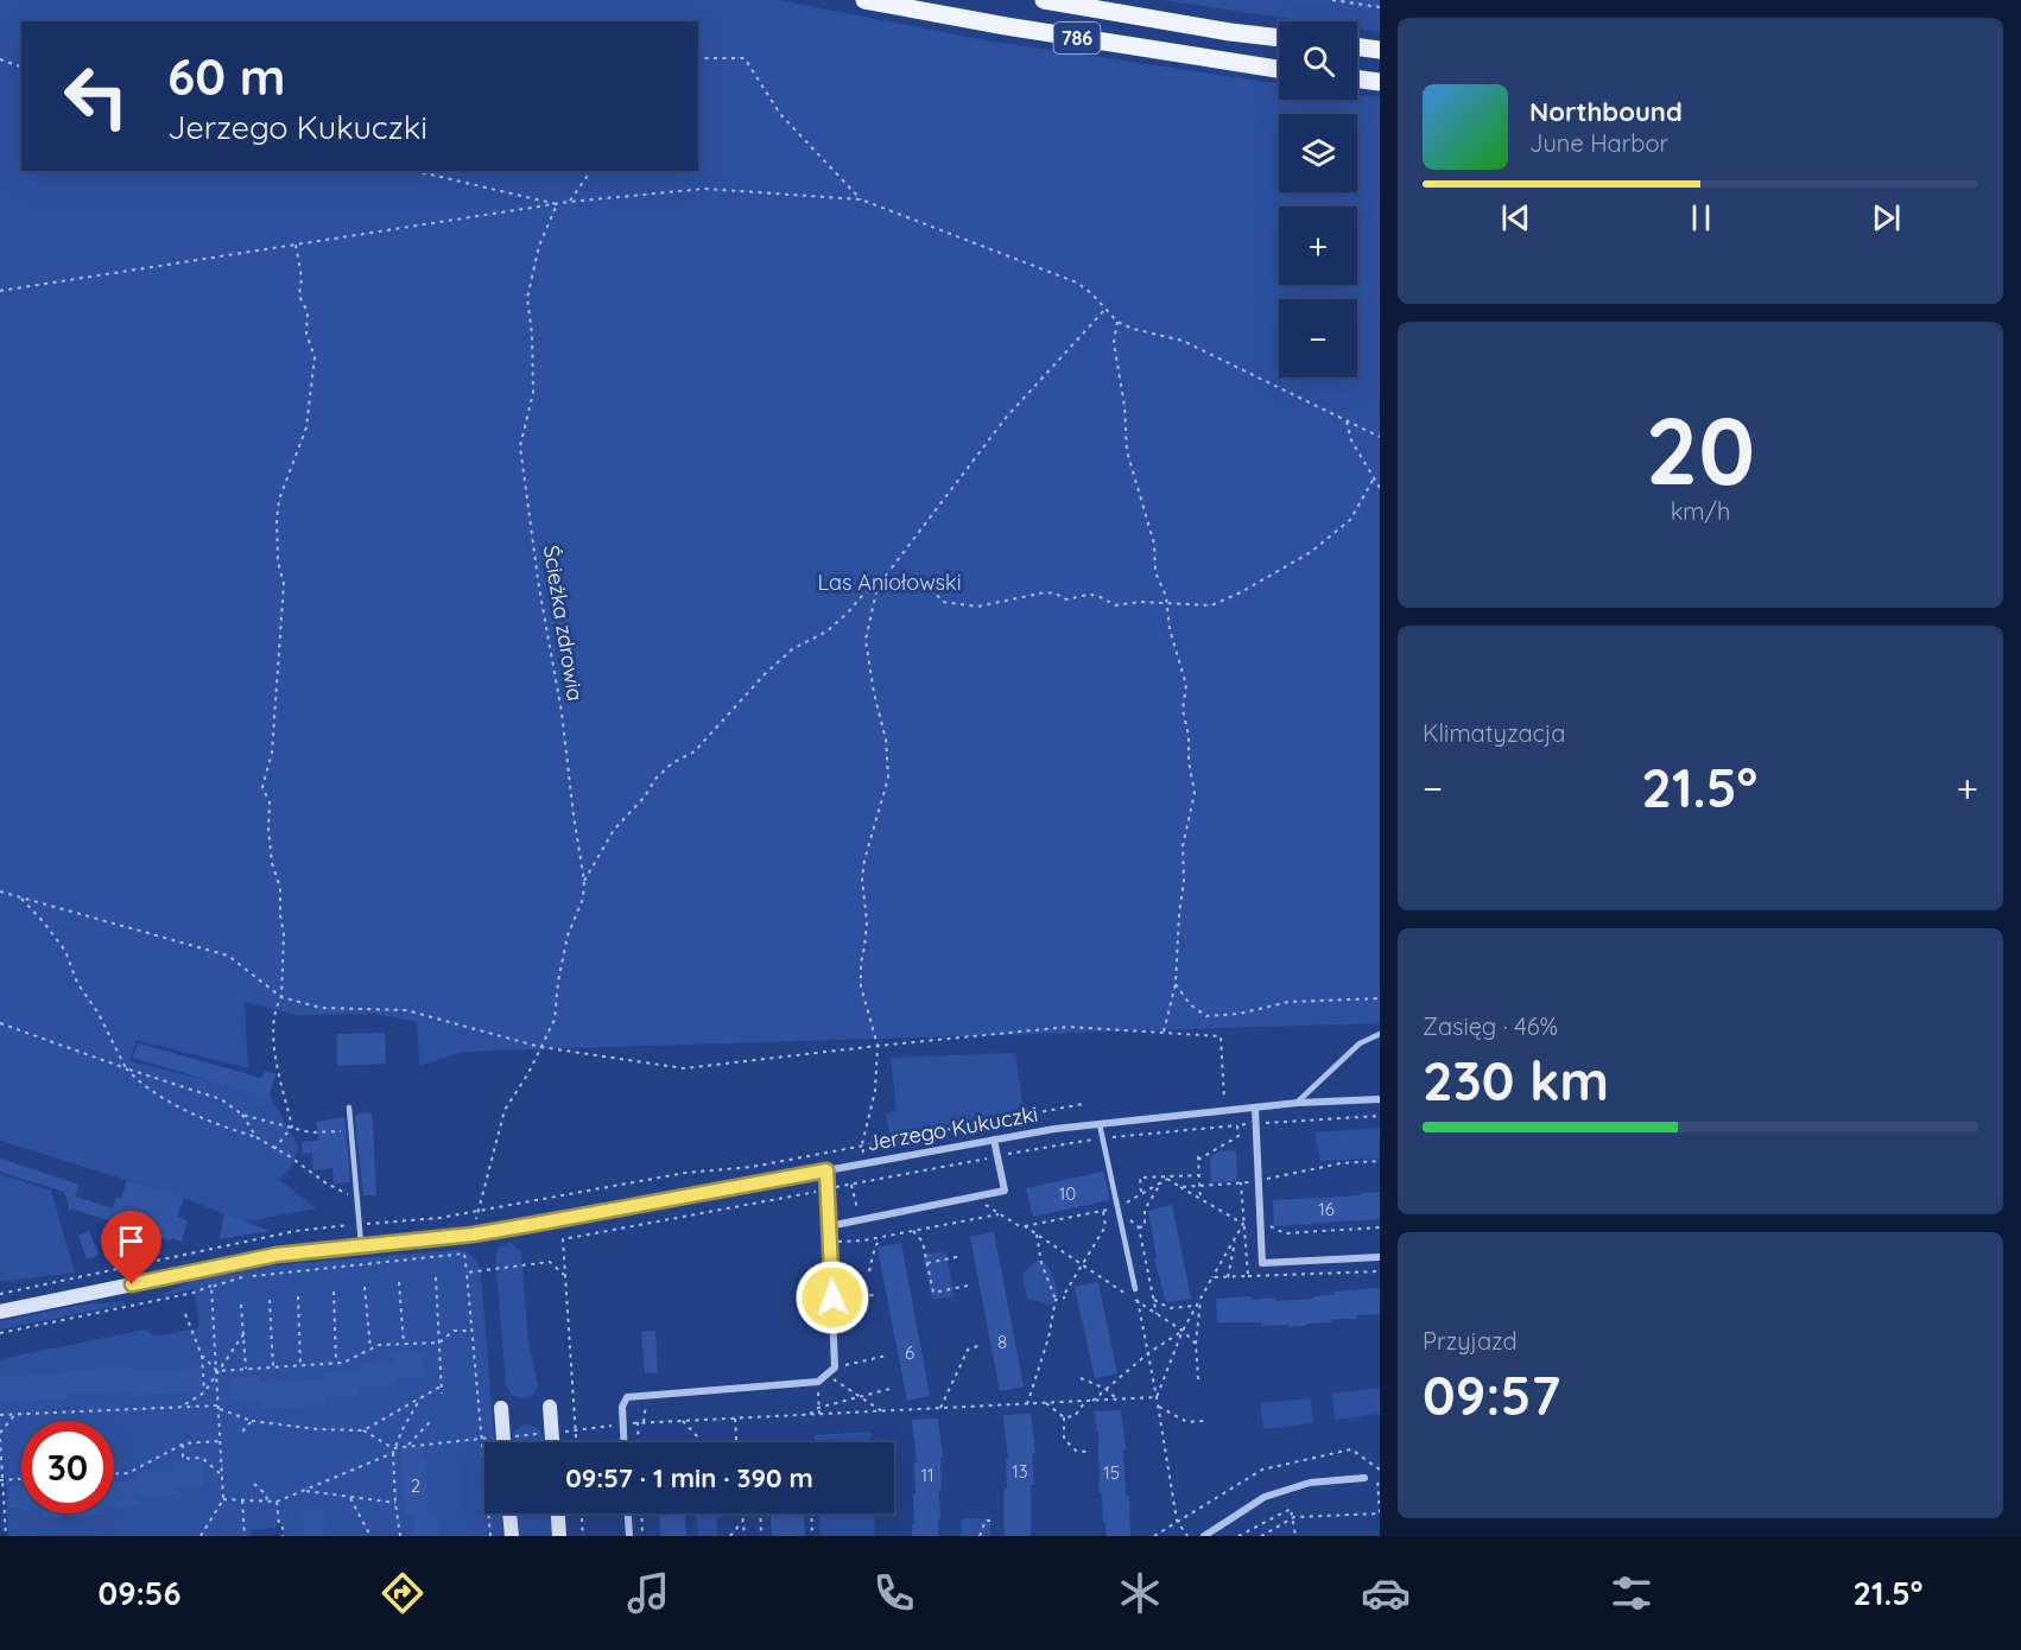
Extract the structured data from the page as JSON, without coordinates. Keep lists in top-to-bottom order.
{
  "streets": {
    "main road": ["786"],
    "street": ["Jerzego Kukuczki"],
    "path": ["Ścieżka zdrowia"]
  },
  "parks": ["Las Aniołowski"],
  "house_numbers": [
    "10",
    "16",
    "8",
    "6",
    "13",
    "15",
    "11",
    "2"
  ],
  "page": {
    "map_buttons": ["+", "−"],
    "turn": ["60 m", "Jerzego Kukuczki"],
    "song": ["Northbound", "June Harbor"],
    "tile": [
      ["20", "km/h"],
      "Klimatyzacja",
      ["Zasięg · 46%", "230 km"],
      ["Przyjazd", "09:57"]
    ],
    "heat": ["−", "21.5°", "+"],
    "limit": "30",
    "trip": "09:57 · 1 min · 390 m",
    "tabs": ["09:56", "21.5°"]
  }
}
